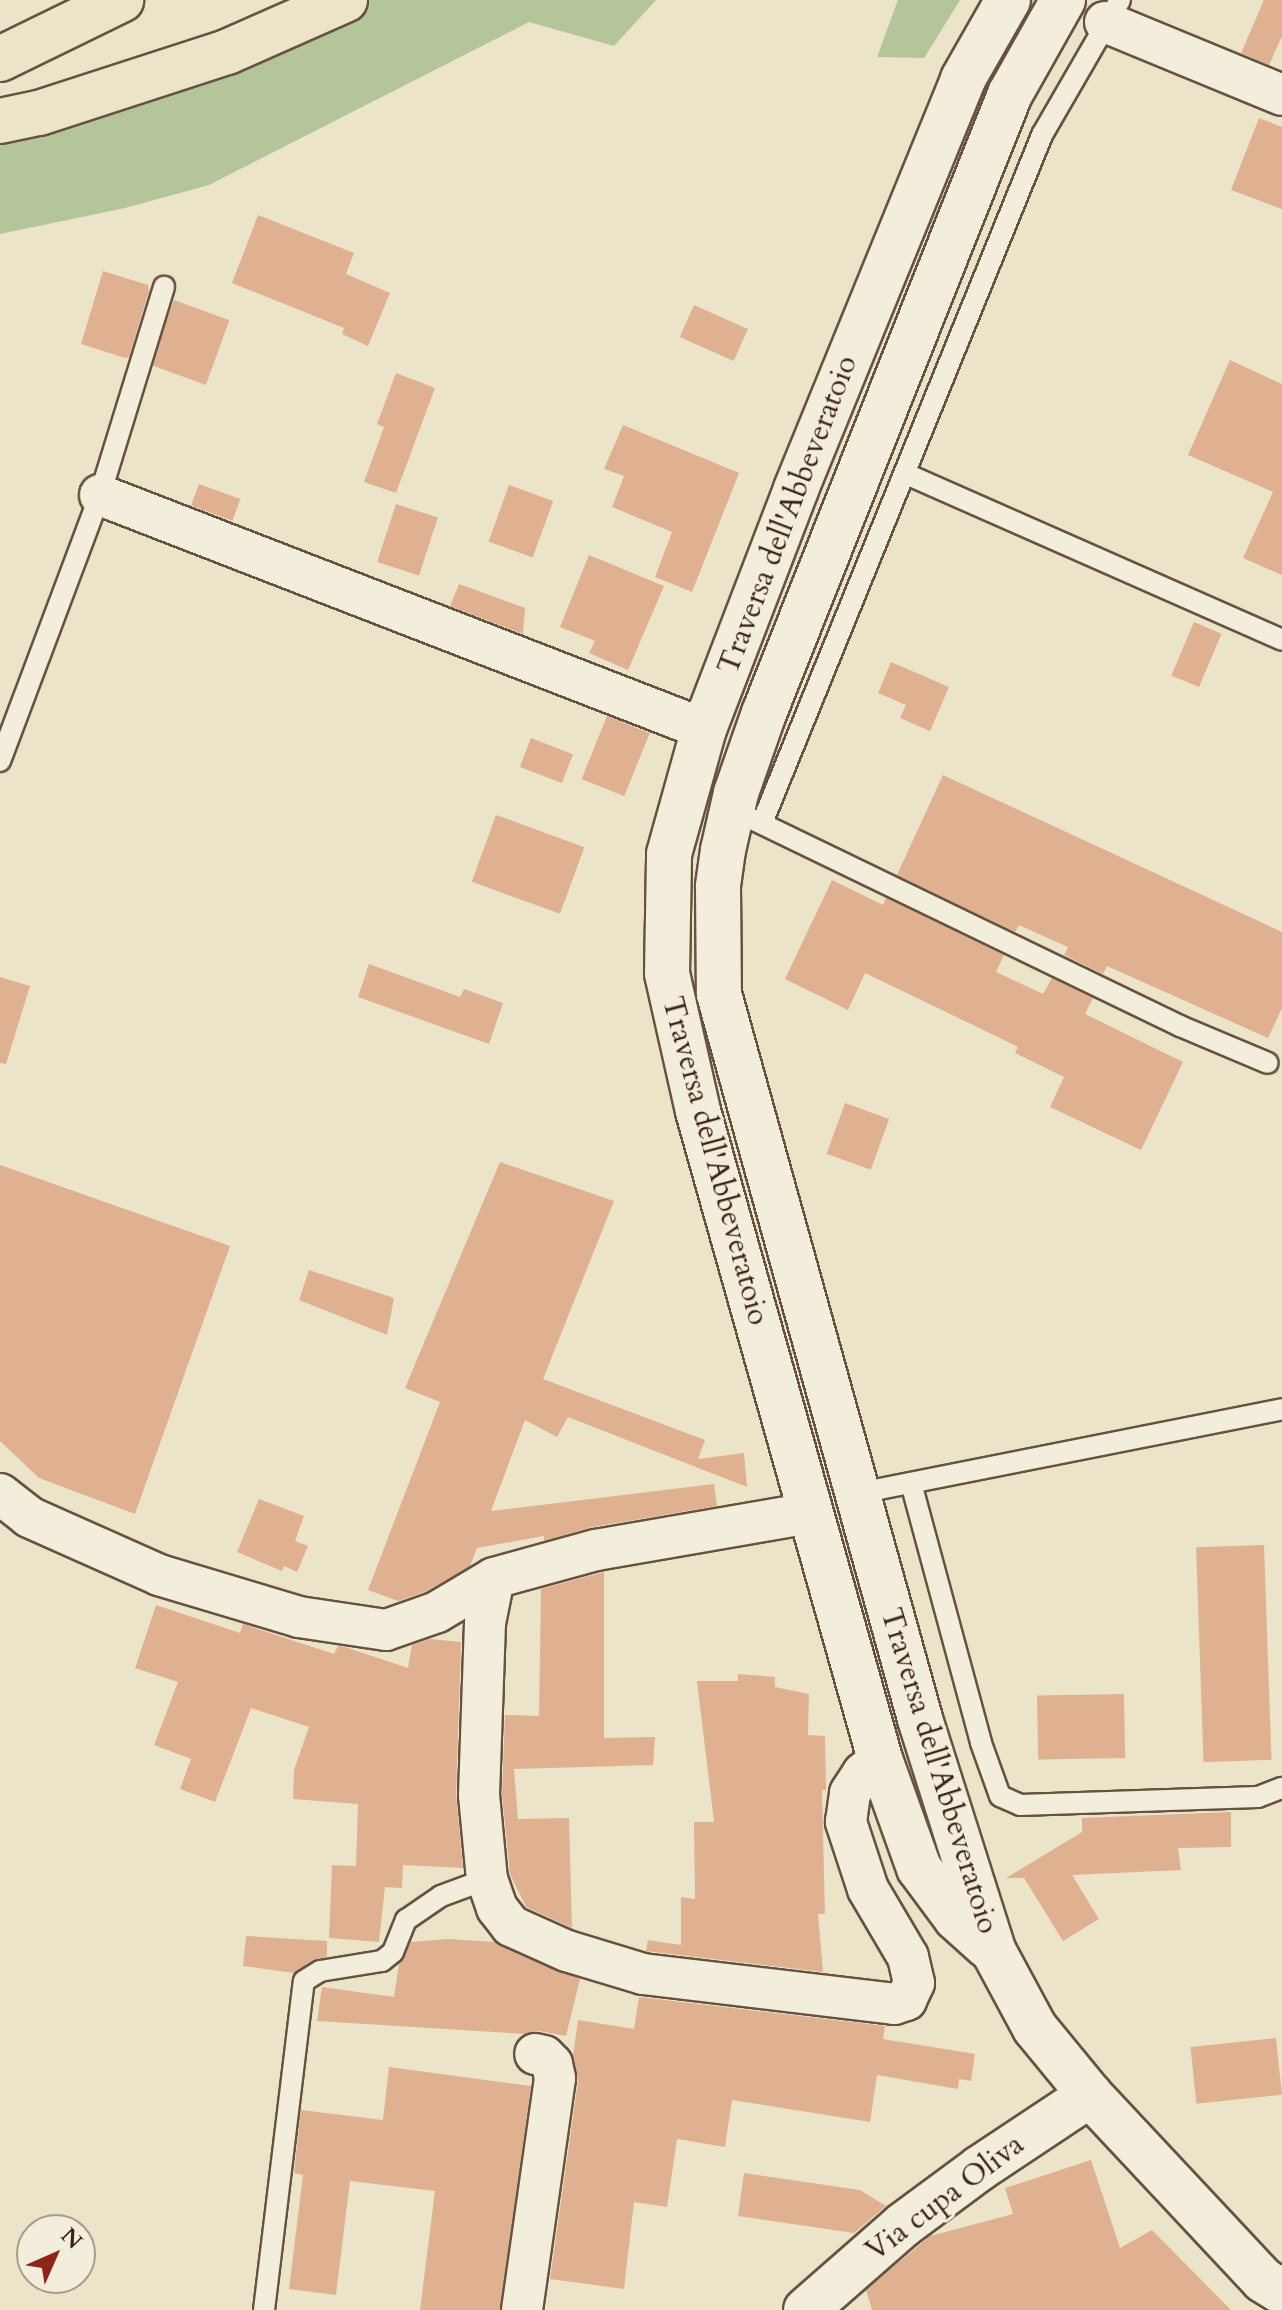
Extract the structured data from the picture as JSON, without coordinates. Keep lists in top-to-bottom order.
{
  "streets": {
    "street": ["Traversa dell'Abbeveratoio", "Via cupa Oliva"]
  },
  "crossings": [
    ["Traversa dell'Abbeveratoio", "Via cupa Oliva"]
  ],
  "north": "top right"
}
